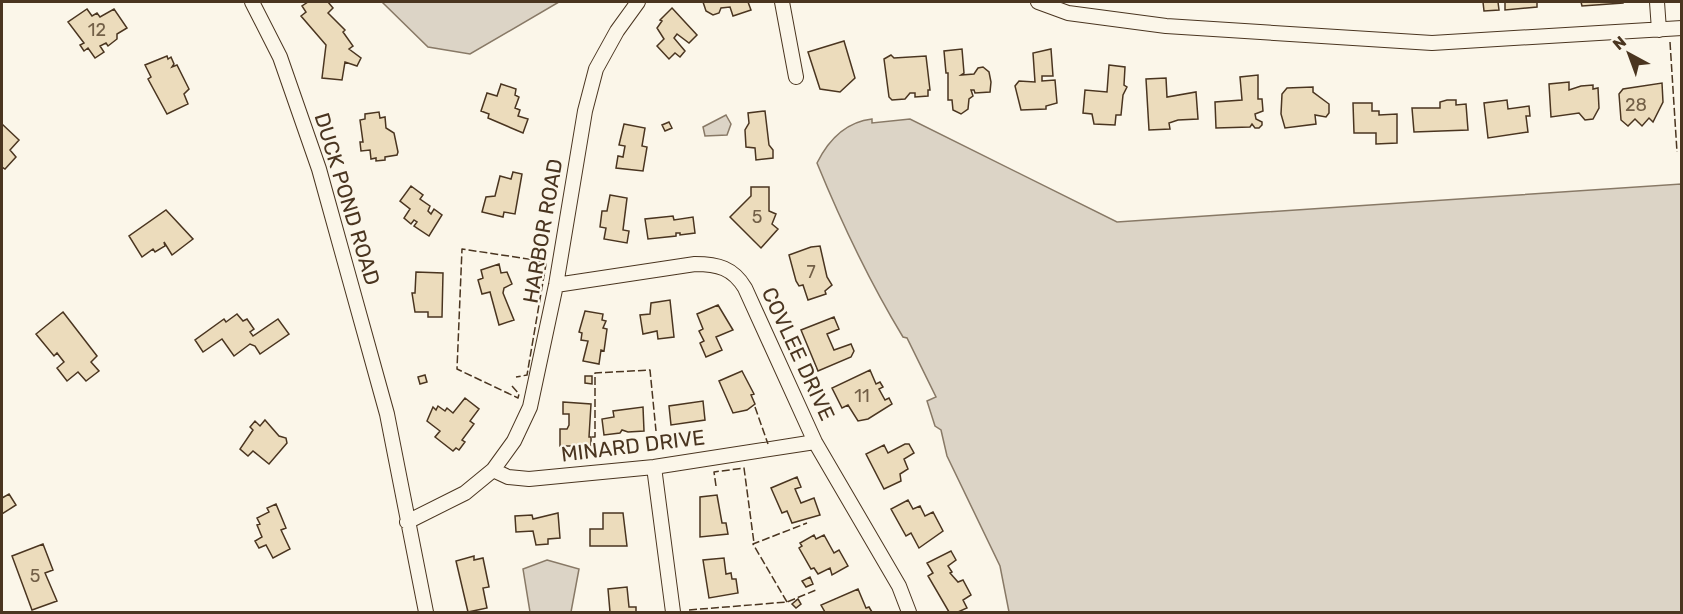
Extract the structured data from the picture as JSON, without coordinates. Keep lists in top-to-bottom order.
{
  "streets": {
    "street": [
      "DUCK POND ROAD",
      "HARBOR ROAD",
      "COVLEE DRIVE",
      "MINARD DRIVE"
    ]
  },
  "crossings": [
    ["HARBOR ROAD", "COVLEE DRIVE"],
    ["HARBOR ROAD", "MINARD DRIVE"],
    ["COVLEE DRIVE", "MINARD DRIVE"]
  ],
  "house_numbers": [
    "12",
    "28",
    "5",
    "7",
    "11",
    "5"
  ],
  "north": "top left"
}
